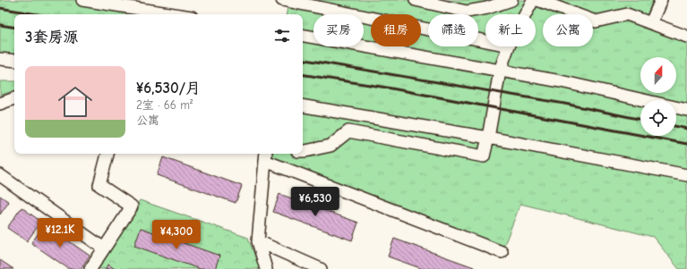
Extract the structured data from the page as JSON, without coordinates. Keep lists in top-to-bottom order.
{
  "north": "top",
  "page": {
    "chip": [
      "买房",
      "租房",
      "筛选",
      "新上",
      "公寓"
    ],
    "heading": "3套房源",
    "list": [
      {
        "name": "¥6,530/月",
        "note": "2室 · 66 m² · 公寓"
      }
    ],
    "price": ["¥6,530", "¥12.1K", "¥4,300"]
  }
}
